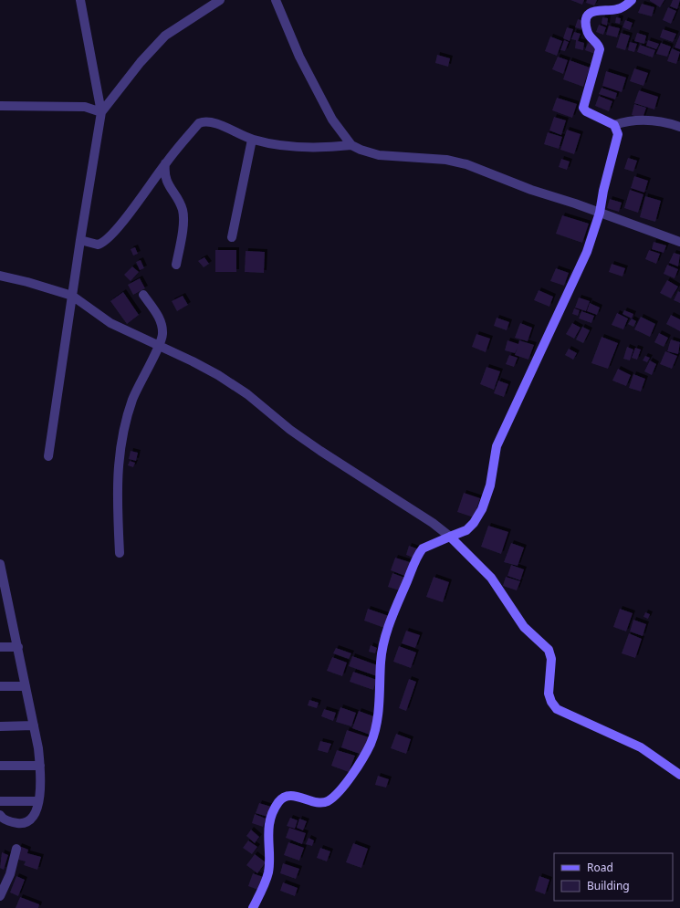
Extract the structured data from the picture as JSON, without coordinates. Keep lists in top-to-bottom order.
{
  "legend": ["Road", "Building"]
}
